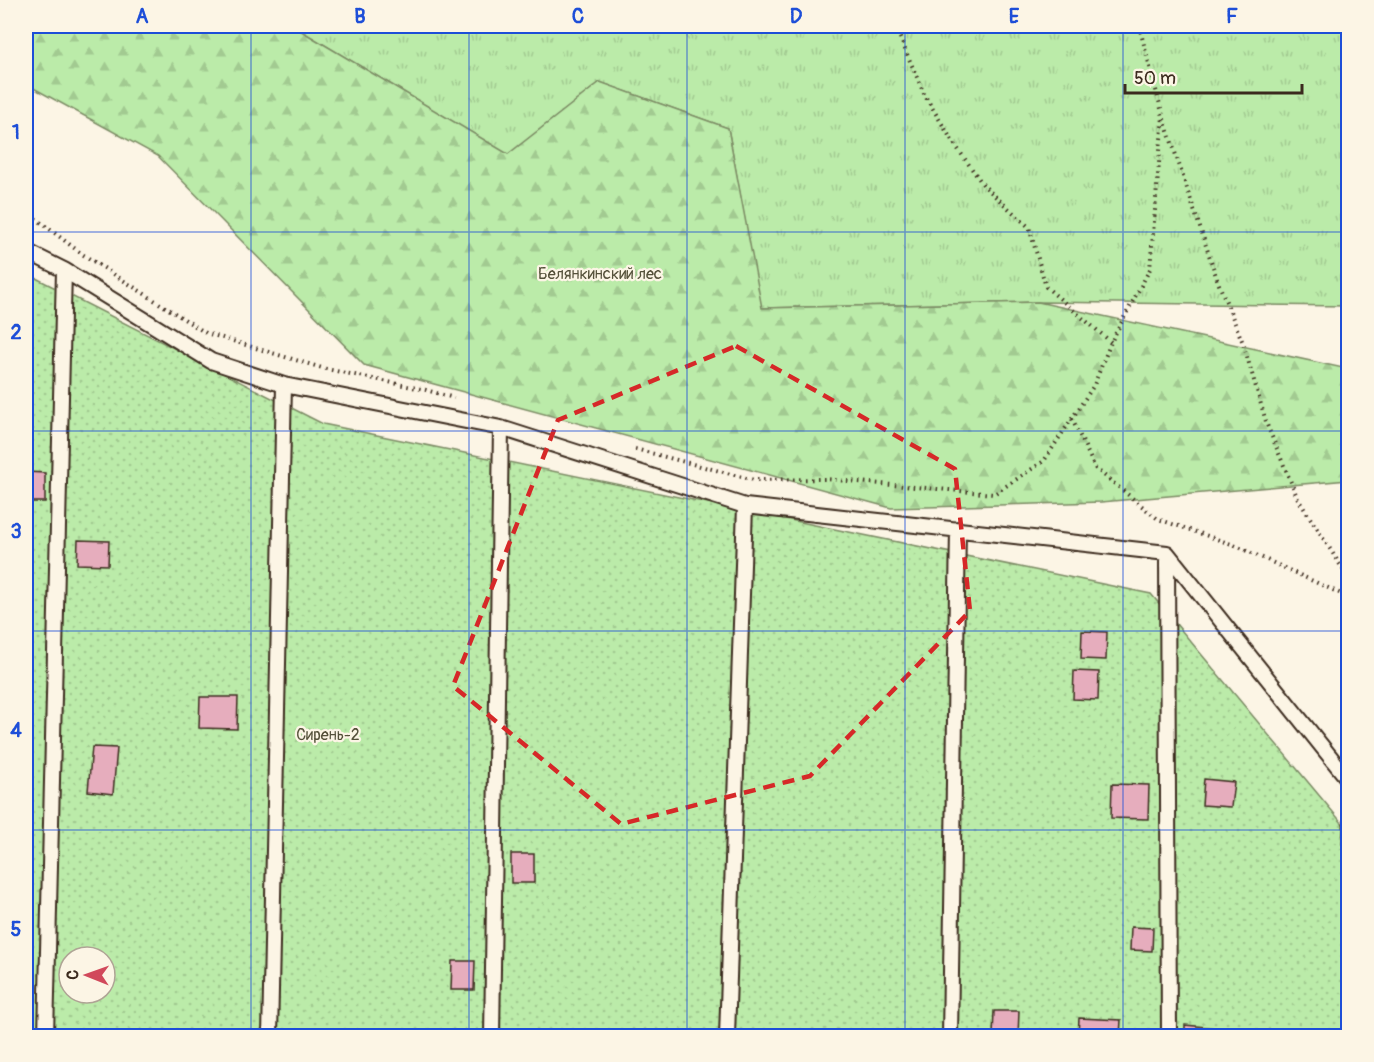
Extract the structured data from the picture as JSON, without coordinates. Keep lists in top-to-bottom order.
{
  "parks": ["Белянкинский лес", "Сирень-2"],
  "scale_bar": "50 m",
  "north": "left",
  "grid": {
    "columns": [
      "A",
      "B",
      "C",
      "D",
      "E",
      "F"
    ],
    "rows": [
      "1",
      "2",
      "3",
      "4",
      "5"
    ]
  }
}
